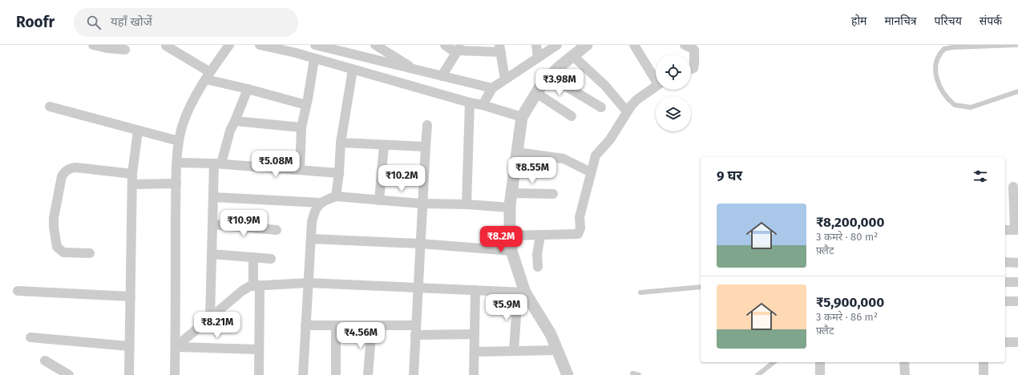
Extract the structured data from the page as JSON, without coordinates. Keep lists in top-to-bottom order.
{
  "page": {
    "header": "Roofr",
    "search": "यहाँ खोजें",
    "nav": [
      "होम",
      "मानचित्र",
      "परिचय",
      "संपर्क"
    ],
    "price": [
      "₹3.98M",
      "₹5.08M",
      "₹8.55M",
      "₹10.2M",
      "₹10.9M",
      "₹8.2M",
      "₹5.9M",
      "₹8.21M",
      "₹4.56M"
    ],
    "heading": "9 घर",
    "list": [
      {
        "name": "₹8,200,000",
        "note": "3 कमरे · 80 m² · फ़्लैट"
      },
      {
        "name": "₹5,900,000",
        "note": "3 कमरे · 86 m² · फ़्लैट"
      }
    ]
  }
}
